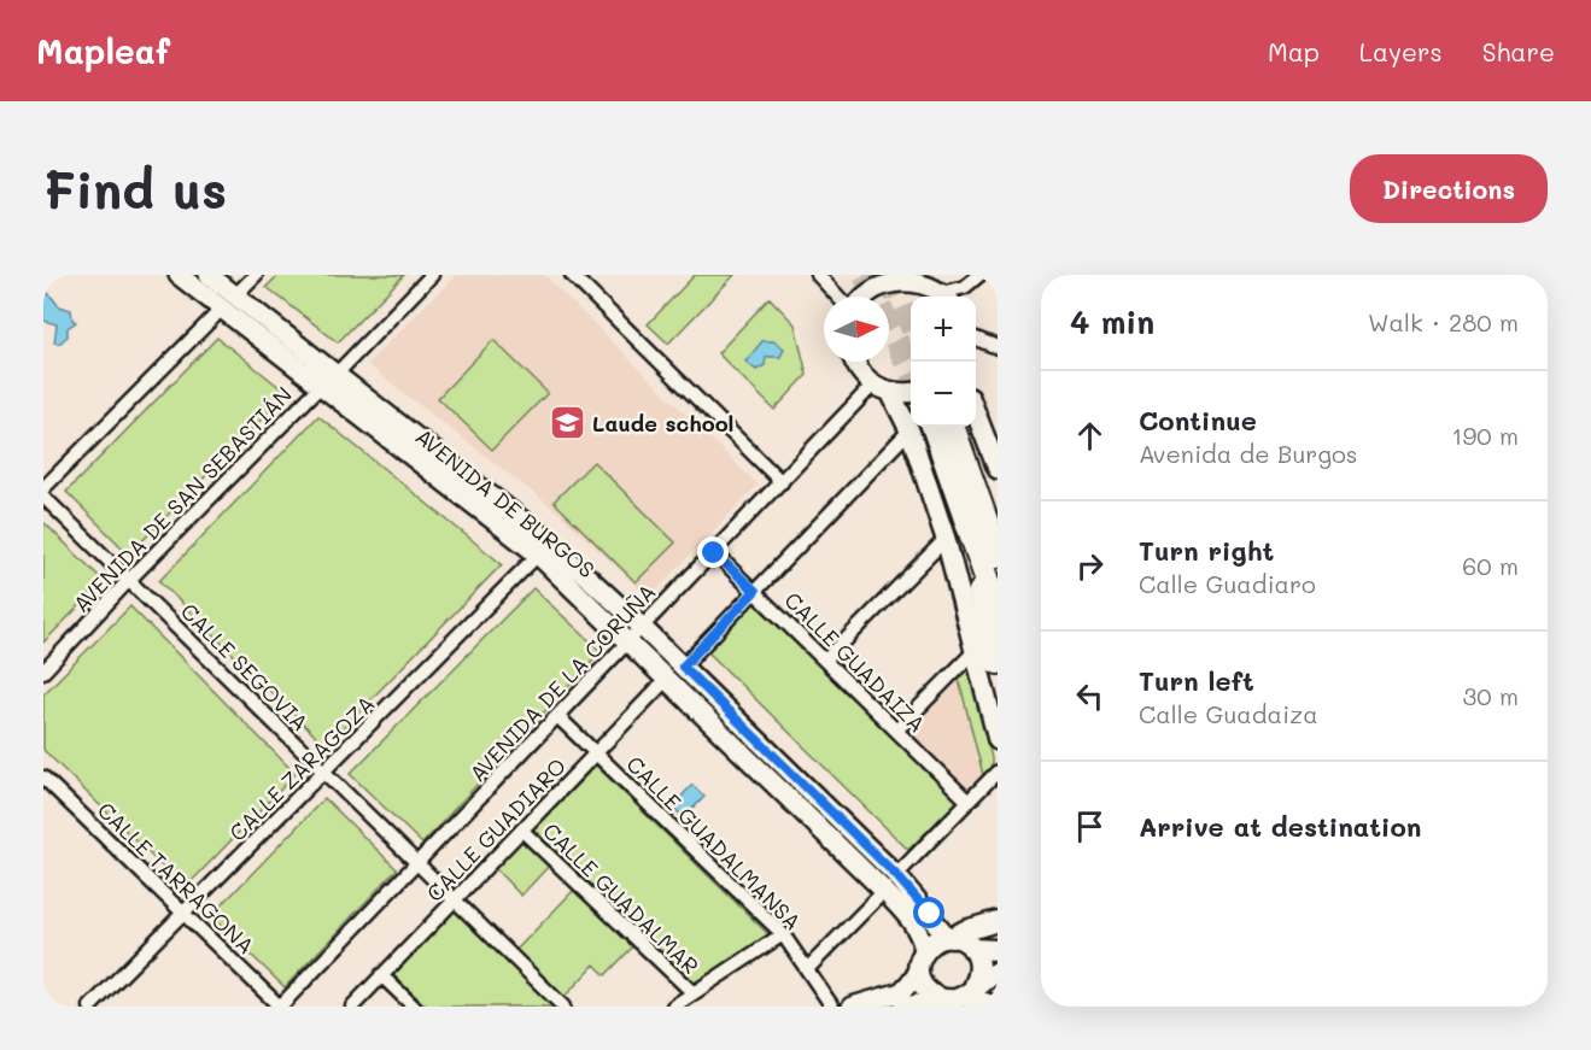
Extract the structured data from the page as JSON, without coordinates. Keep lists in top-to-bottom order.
{
  "streets": {
    "street": [
      "AVENIDA DE SAN SEBASTIÁN",
      "AVENIDA DE BURGOS",
      "CALLE GUADAIZA",
      "CALLE SEGOVIA",
      "AVENIDA DE LA CORUÑA",
      "CALLE ZARAGOZA",
      "CALLE GUADIARO",
      "CALLE GUADALMANSA",
      "CALLE TARRAGONA",
      "CALLE GUADALMAR"
    ]
  },
  "crossings": [
    ["AVENIDA DE SAN SEBASTIÁN", "AVENIDA DE BURGOS"],
    ["AVENIDA DE SAN SEBASTIÁN", "CALLE SEGOVIA"],
    ["AVENIDA DE BURGOS", "AVENIDA DE LA CORUÑA"],
    ["AVENIDA DE BURGOS", "CALLE ZARAGOZA"],
    ["AVENIDA DE BURGOS", "CALLE GUADIARO"],
    ["CALLE GUADAIZA", "AVENIDA DE LA CORUÑA"],
    ["CALLE SEGOVIA", "AVENIDA DE LA CORUÑA"],
    ["CALLE SEGOVIA", "CALLE ZARAGOZA"],
    ["CALLE SEGOVIA", "CALLE GUADIARO"],
    ["AVENIDA DE LA CORUÑA", "CALLE GUADALMANSA"],
    ["AVENIDA DE LA CORUÑA", "CALLE TARRAGONA"],
    ["CALLE ZARAGOZA", "CALLE TARRAGONA"],
    ["CALLE GUADIARO", "CALLE GUADALMANSA"],
    ["CALLE GUADIARO", "CALLE GUADALMAR"]
  ],
  "places": {
    "school or university": ["Laude school"]
  },
  "north": "right",
  "page": {
    "header": "Mapleaf",
    "nav": ["Map", "Layers", "Share"],
    "buttons": "Directions",
    "title": "Find us",
    "heading": ["4 min", "Walk · 280 m"],
    "map_buttons": ["+", "−"],
    "list": [
      ["Continue", "Avenida de Burgos", "190 m"],
      ["Turn right", "Calle Guadiaro", "60 m"],
      ["Turn left", "Calle Guadaiza", "30 m"],
      "Arrive at destination"
    ]
  }
}
